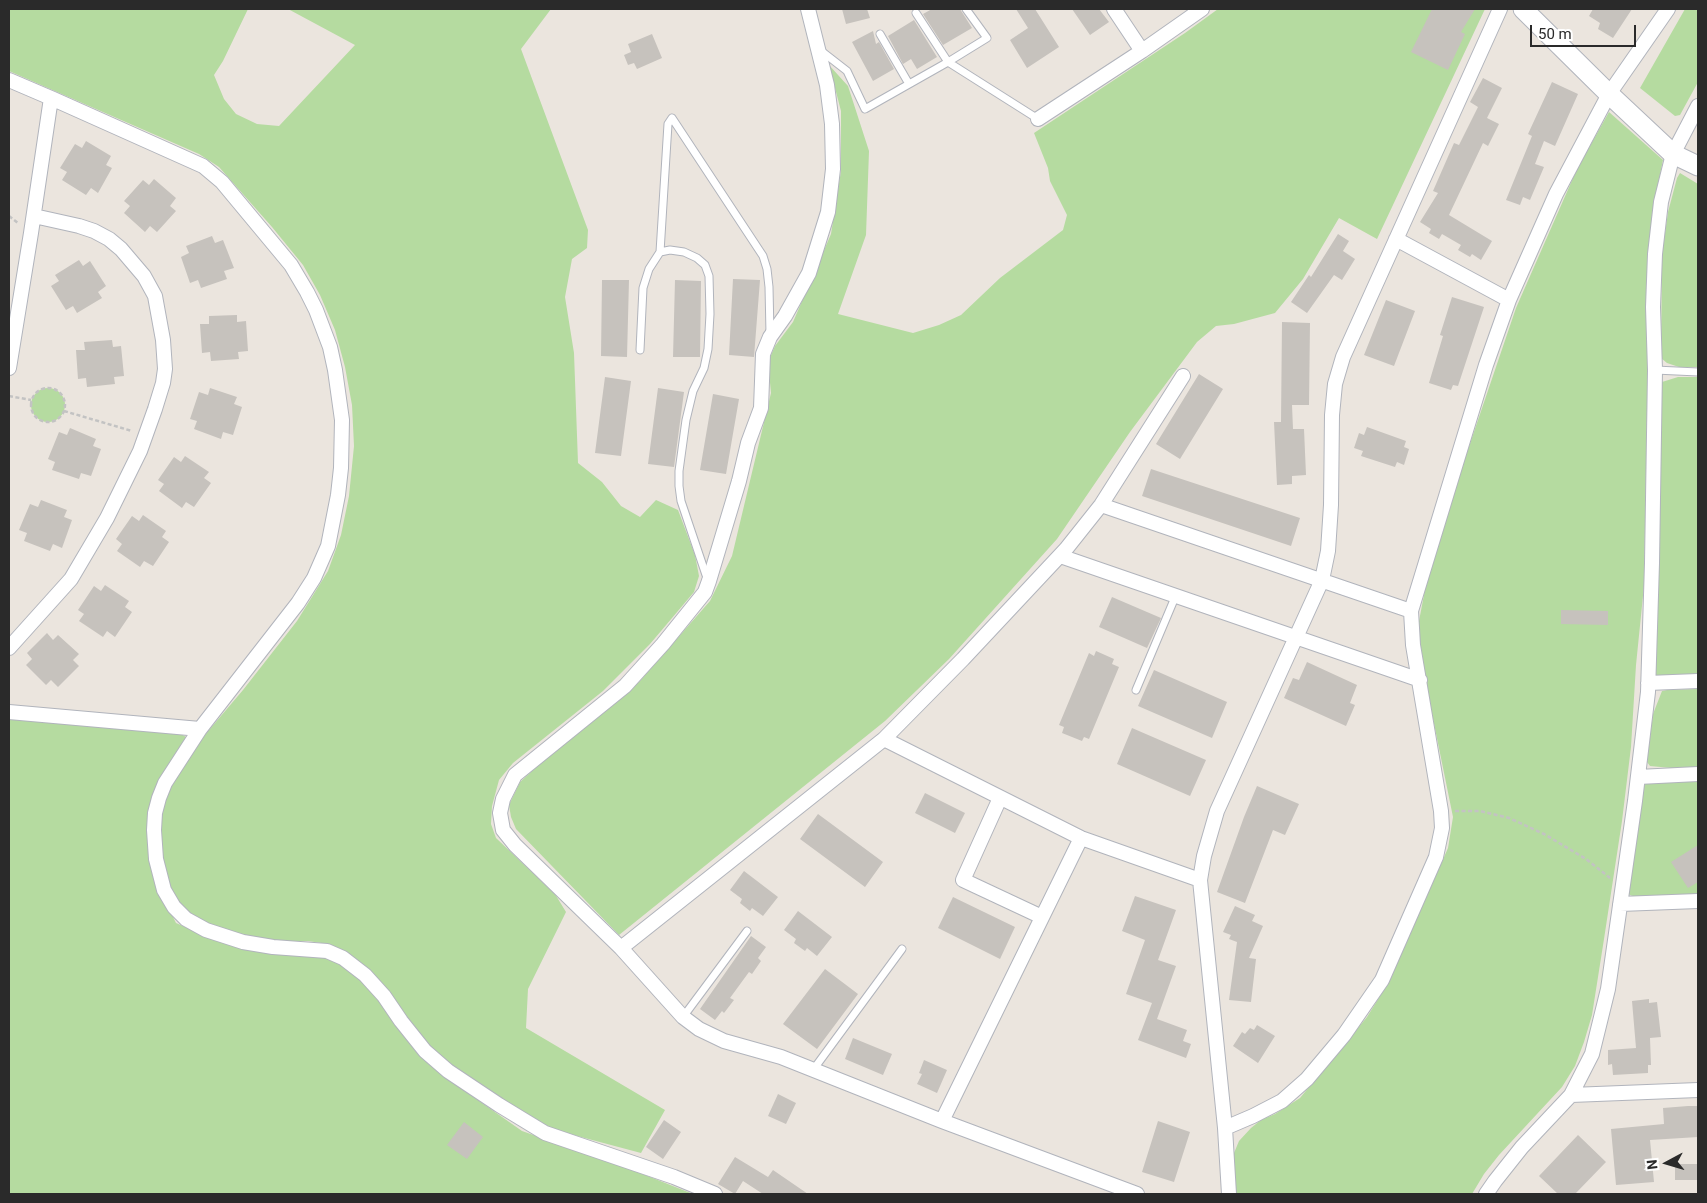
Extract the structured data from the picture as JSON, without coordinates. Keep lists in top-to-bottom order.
{
  "scale_bar": "50 m",
  "north": "left"
}
